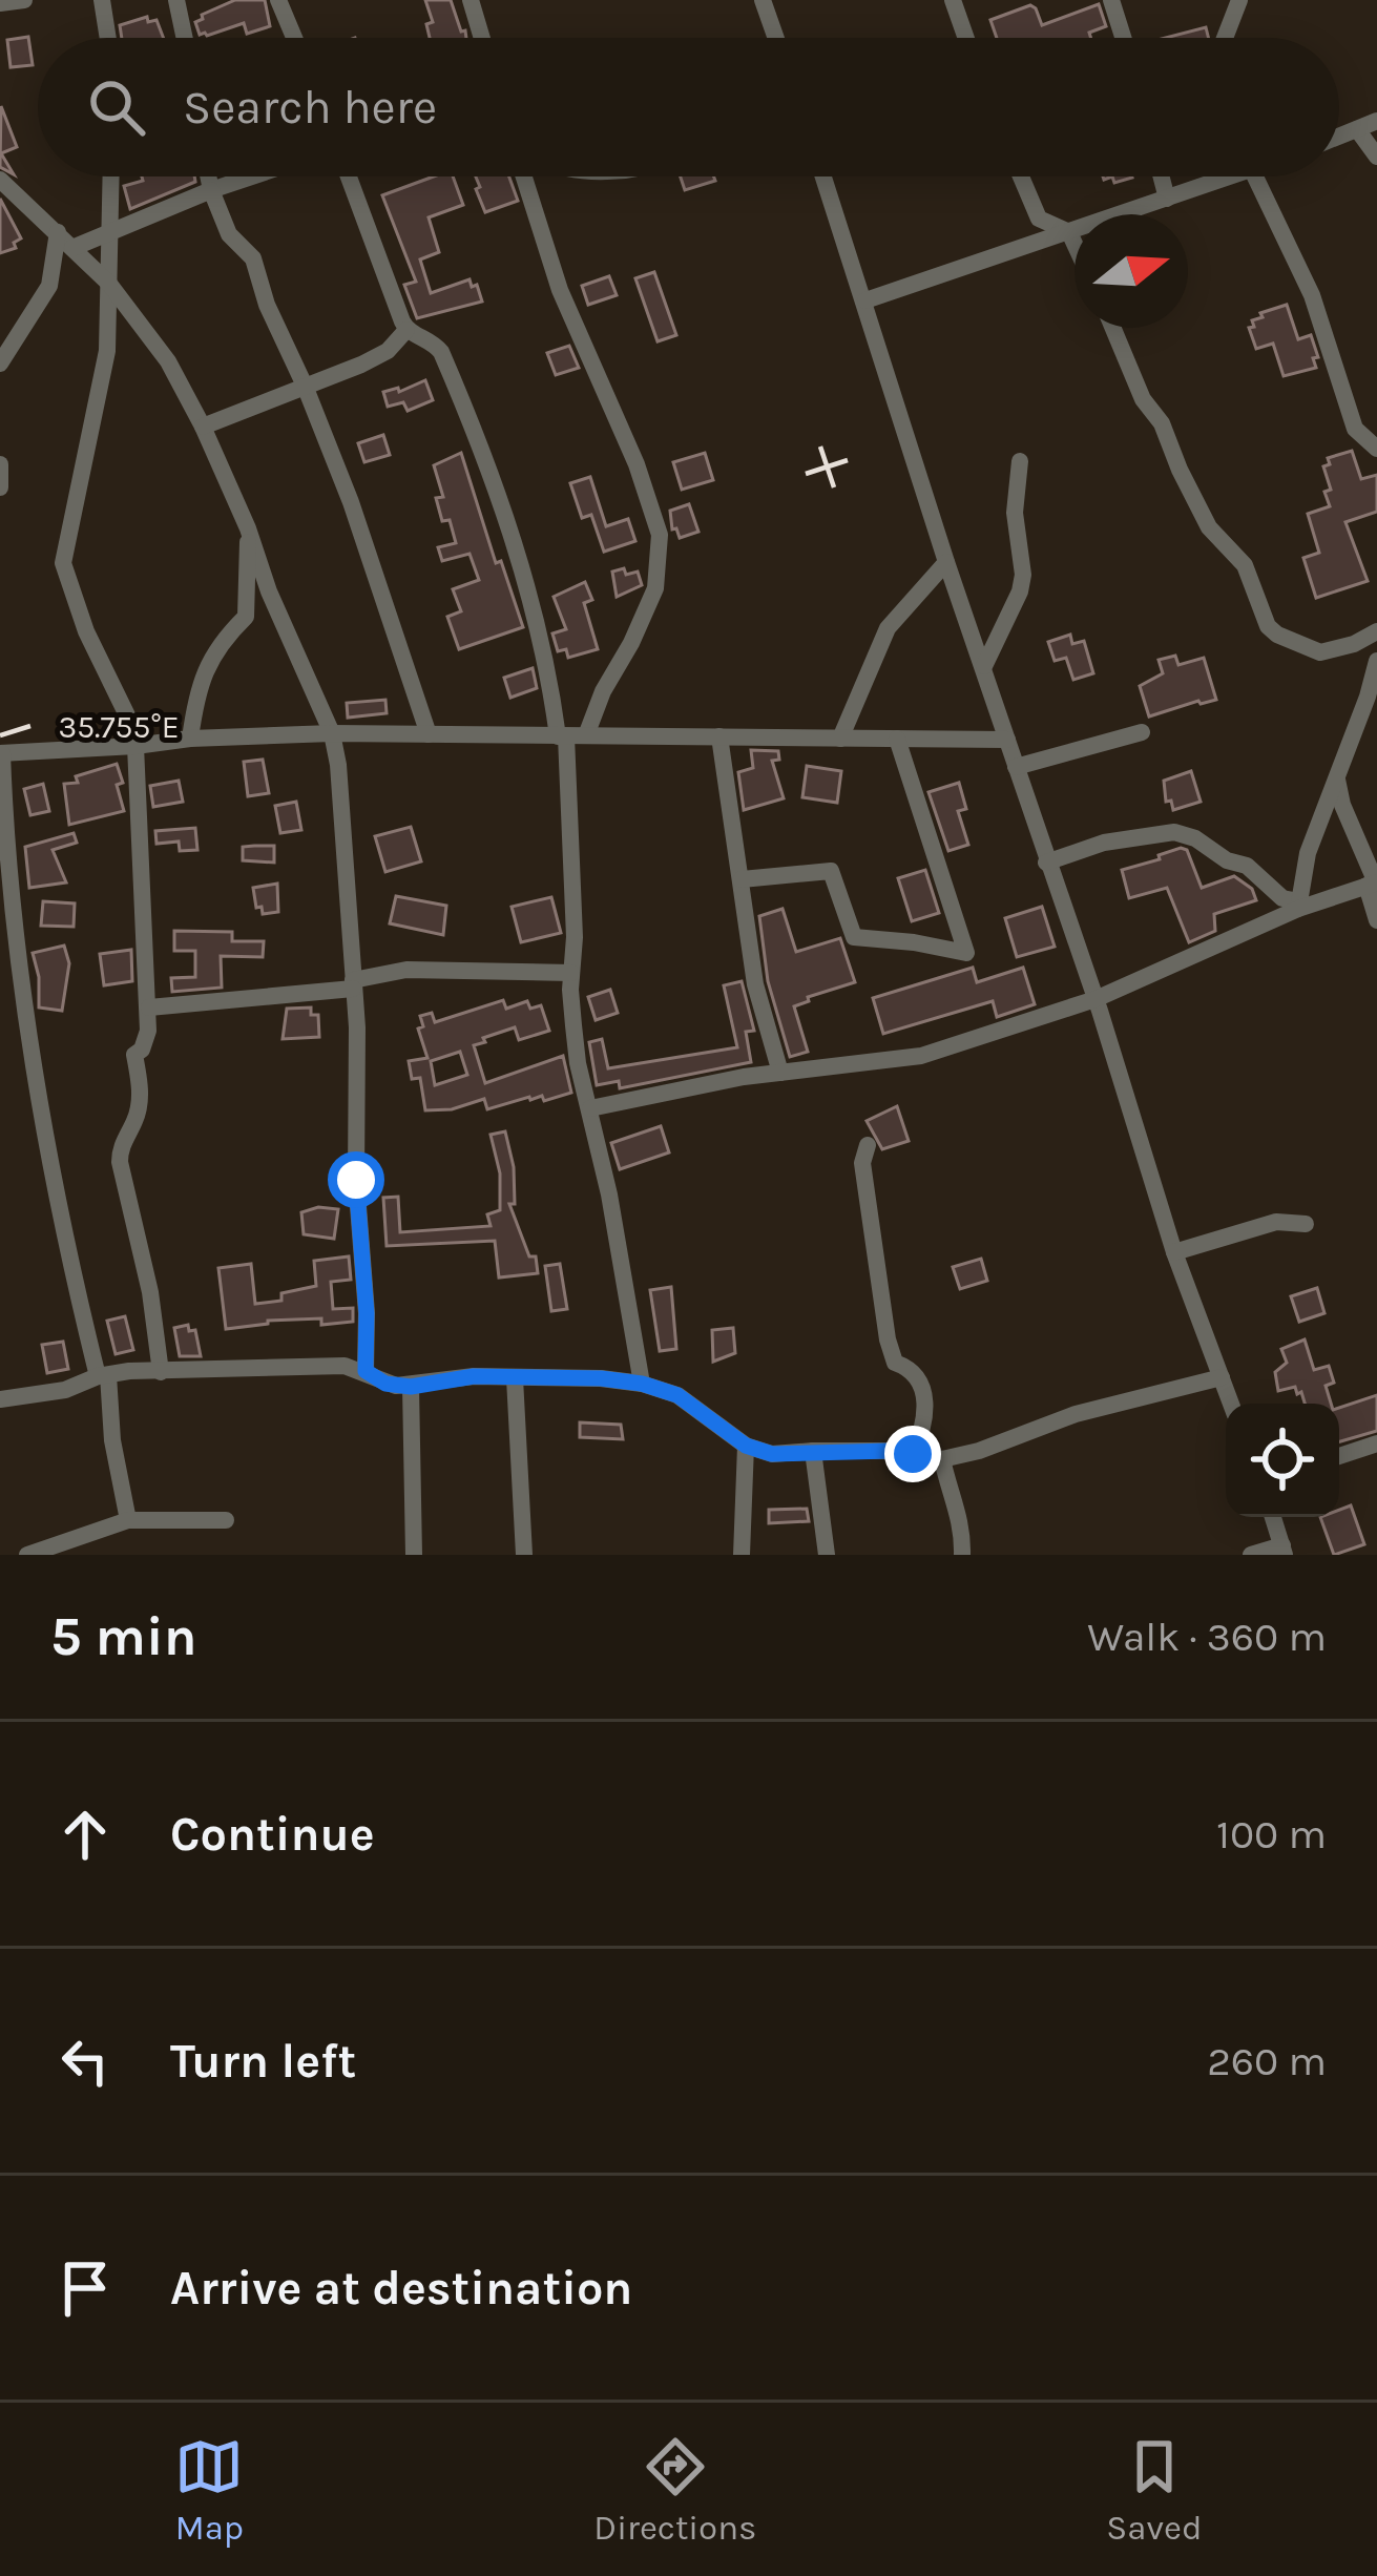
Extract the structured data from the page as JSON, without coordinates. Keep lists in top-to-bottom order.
{
  "north": "right",
  "page": {
    "search": "Search here",
    "heading": ["5 min", "Walk · 360 m"],
    "list": [
      ["Continue", "100 m"],
      ["Turn left", "260 m"],
      "Arrive at destination"
    ],
    "nav": ["Map", "Directions", "Saved"]
  },
  "coordinates": ["35.755°E"]
}
